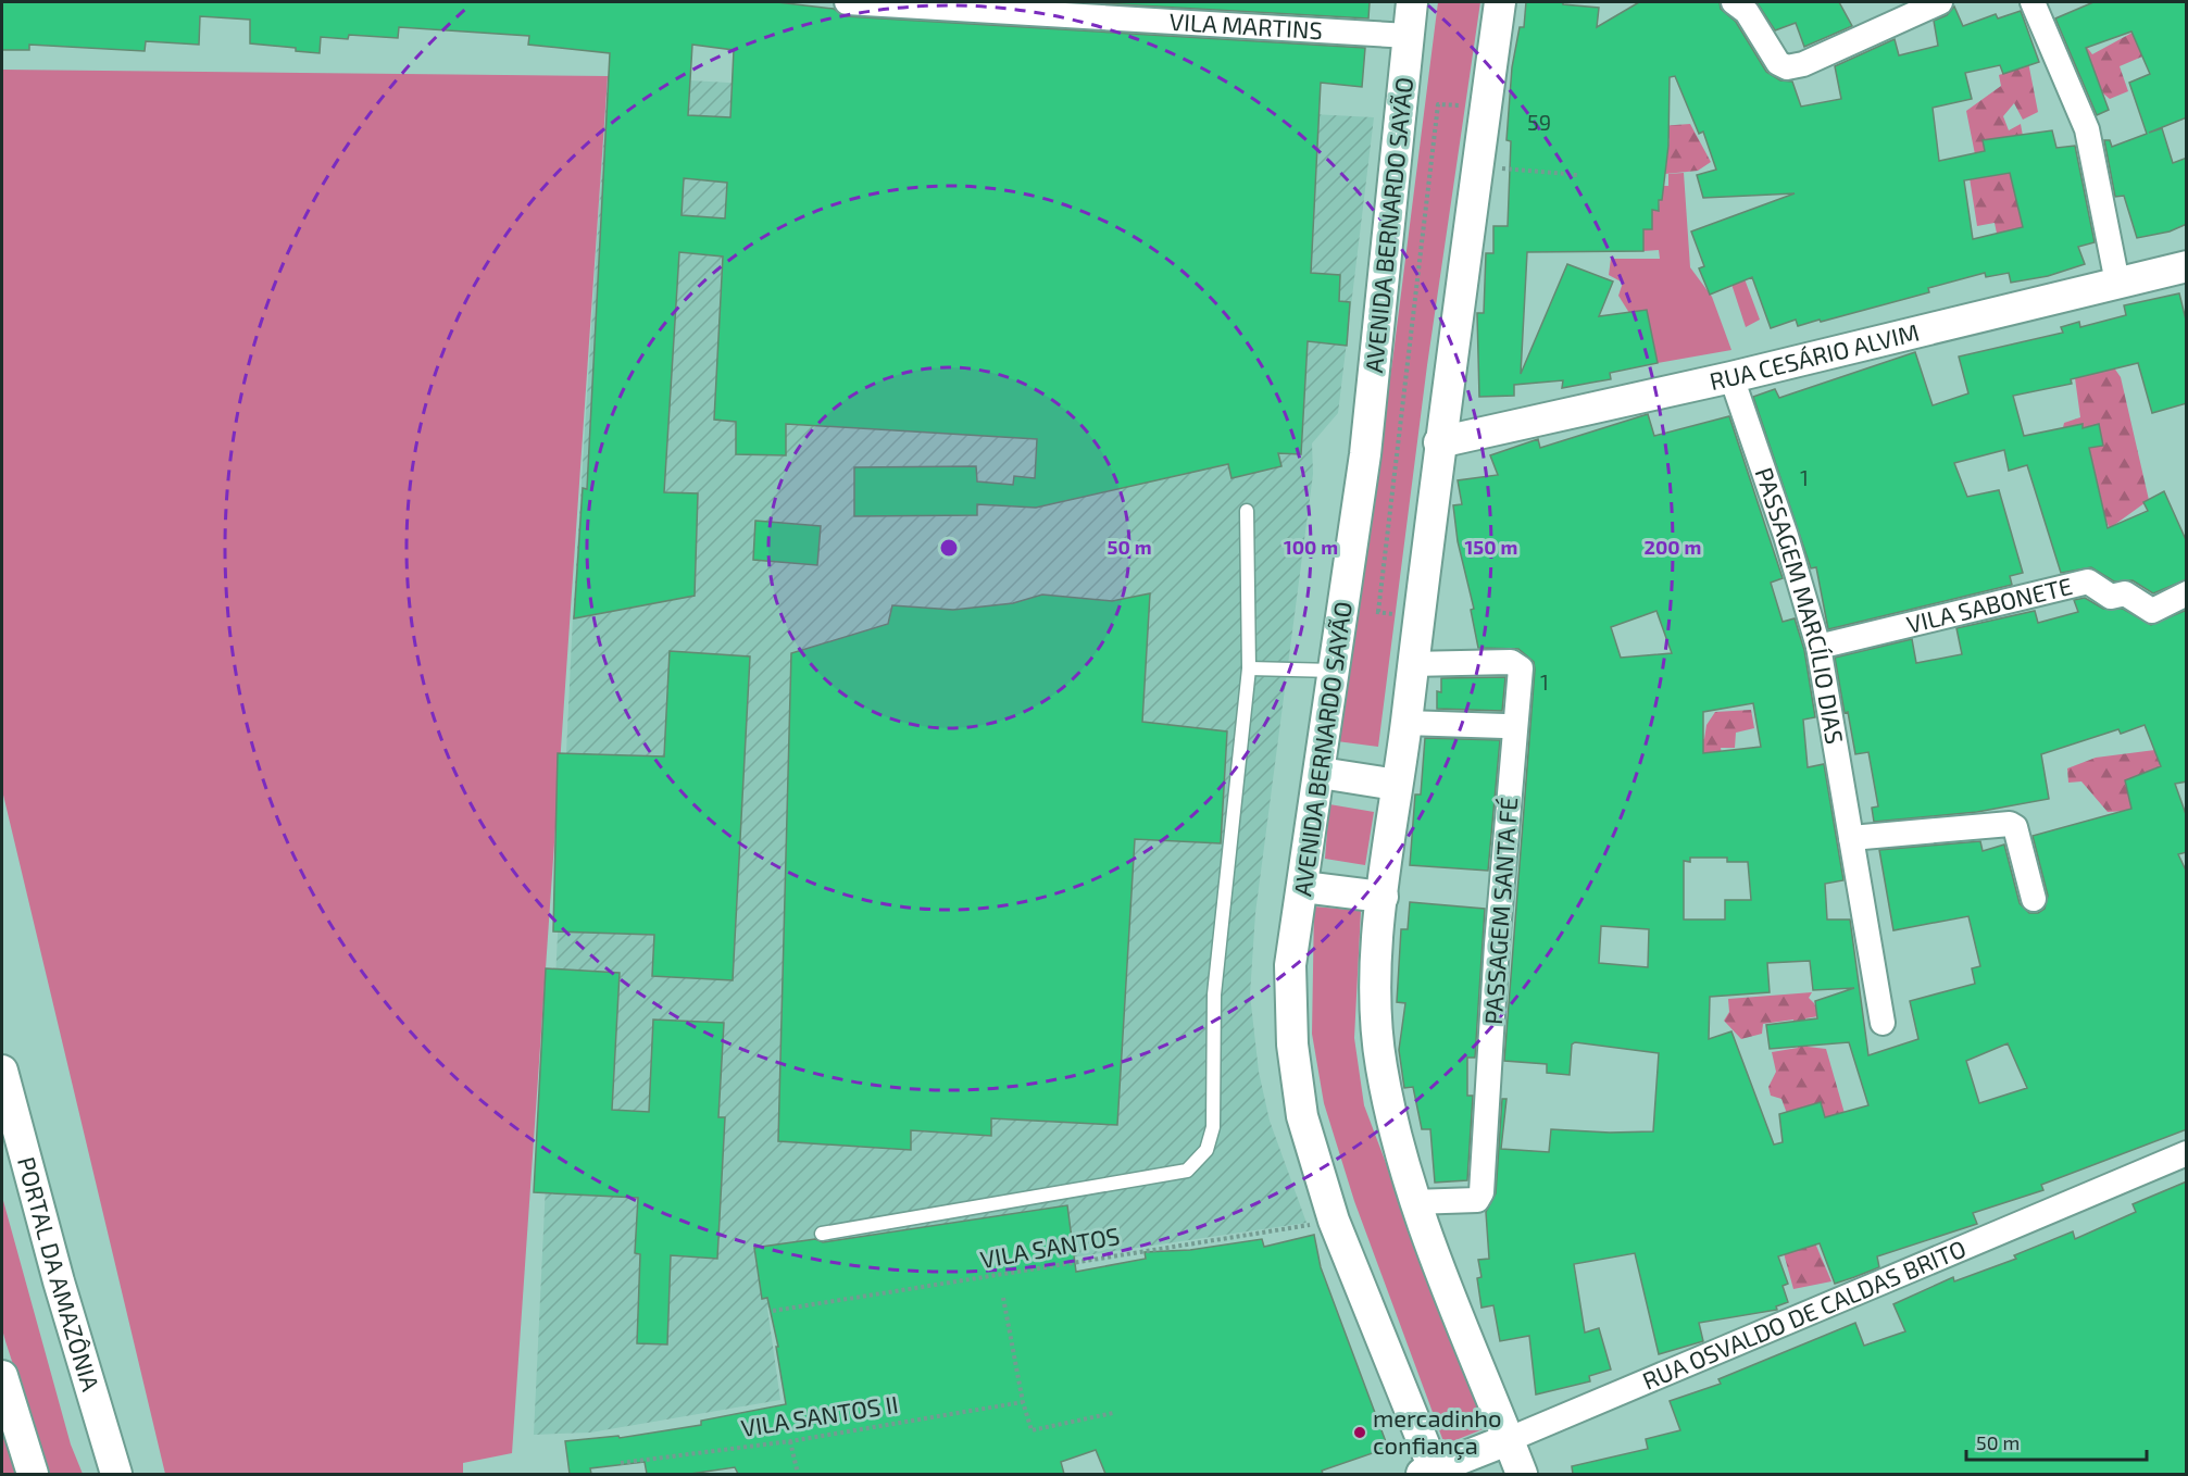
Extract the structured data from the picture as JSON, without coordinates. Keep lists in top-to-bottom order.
{
  "streets": {
    "street": [
      "VILA MARTINS",
      "AVENIDA BERNARDO SAYÃO",
      "RUA CESÁRIO ALVIM",
      "PASSAGEM MARCÍLIO DIAS",
      "VILA SABONETE",
      "PASSAGEM SANTA FÉ",
      "PORTAL DA AMAZÔNIA",
      "RUA OSVALDO DE CALDAS BRITO"
    ],
    "path": ["VILA SANTOS", "VILA SANTOS II"]
  },
  "crossings": [
    ["VILA MARTINS", "AVENIDA BERNARDO SAYÃO"],
    ["AVENIDA BERNARDO SAYÃO", "VILA SANTOS"],
    ["AVENIDA BERNARDO SAYÃO", "RUA OSVALDO DE CALDAS BRITO"],
    ["RUA CESÁRIO ALVIM", "PASSAGEM MARCÍLIO DIAS"],
    ["PASSAGEM MARCÍLIO DIAS", "VILA SABONETE"]
  ],
  "places": ["mercadinho confiança"],
  "house_numbers": ["59", "1", "1"],
  "scale_bar": "50 m",
  "rings": [
    "50 m",
    "100 m",
    "150 m",
    "200 m"
  ]
}
